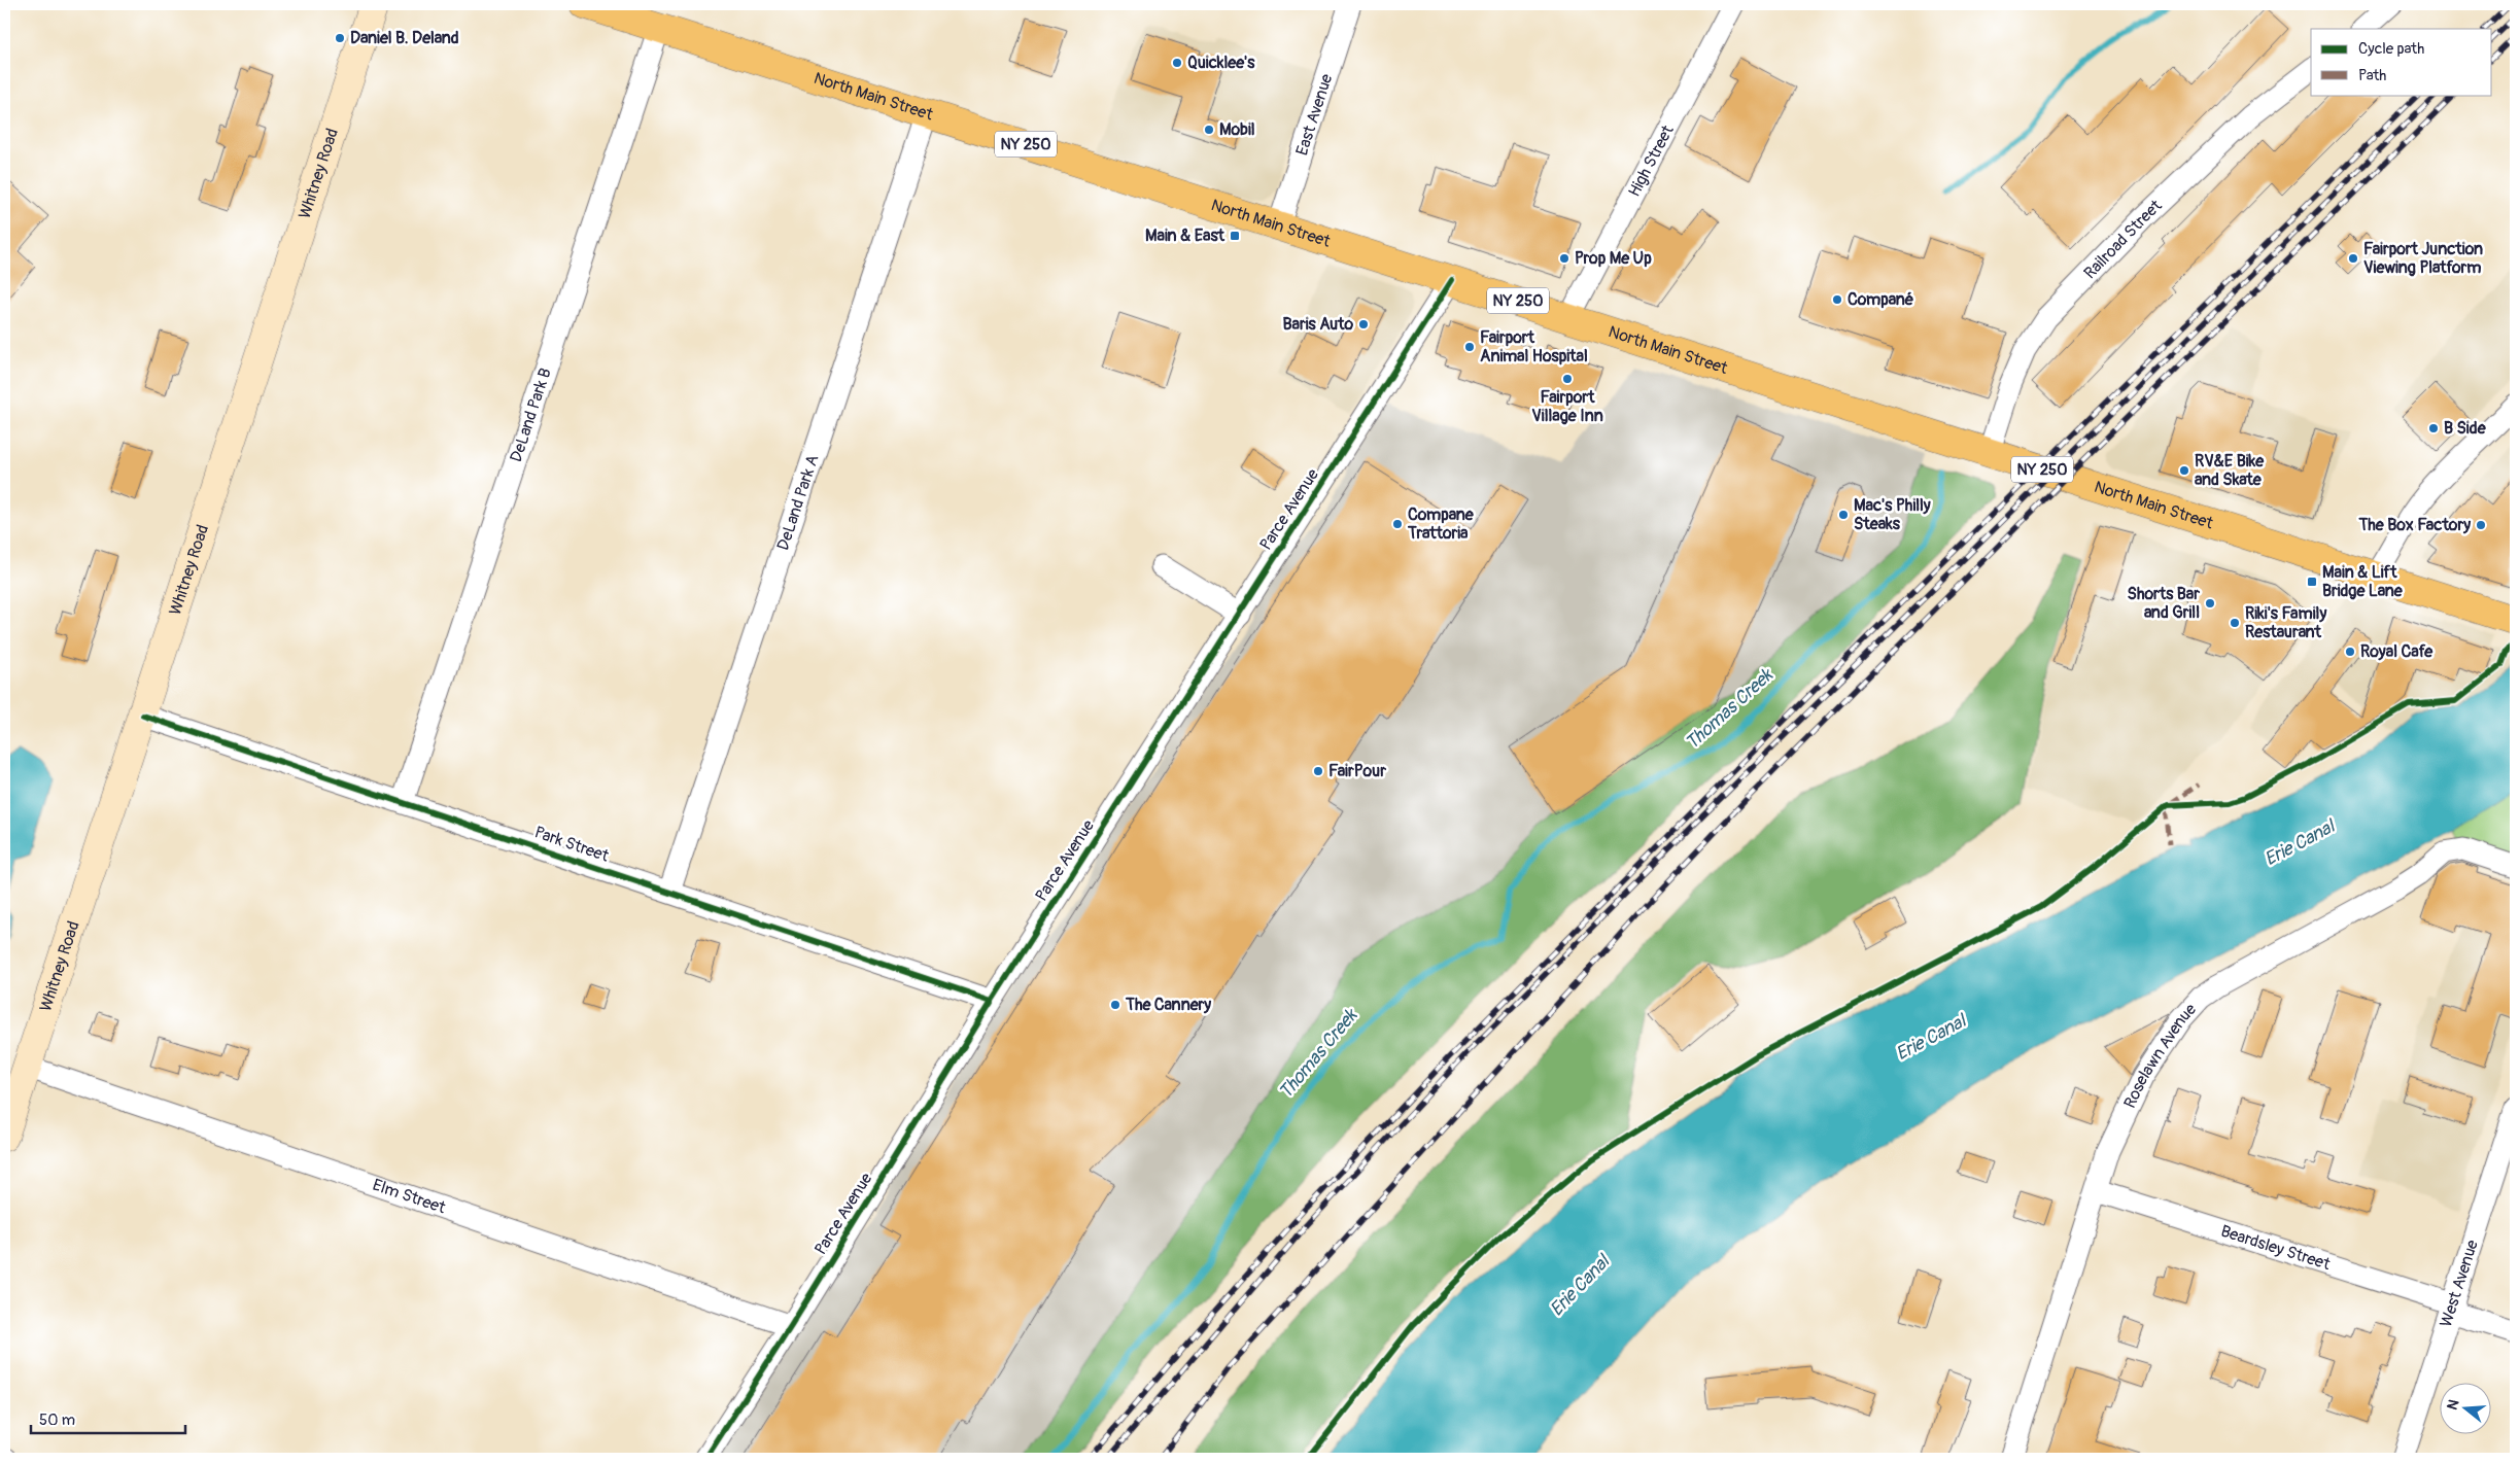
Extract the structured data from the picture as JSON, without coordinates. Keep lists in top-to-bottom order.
{
  "streets": {
    "main road": ["North Main Street", "NY 250", "Whitney Road"],
    "street": [
      "East Avenue",
      "High Street",
      "Railroad Street",
      "DeLand Park B",
      "DeLand Park A",
      "Parce Avenue",
      "Park Street",
      "Roselawn Avenue",
      "Elm Street",
      "Beardsley Street",
      "West Avenue"
    ]
  },
  "crossings": [
    ["North Main Street", "East Avenue"],
    ["North Main Street", "High Street"],
    ["North Main Street", "Railroad Street"],
    ["North Main Street", "DeLand Park B"],
    ["North Main Street", "DeLand Park A"],
    ["North Main Street", "Parce Avenue"],
    ["Whitney Road", "Park Street"],
    ["Whitney Road", "Elm Street"],
    ["DeLand Park B", "Park Street"],
    ["DeLand Park A", "Park Street"],
    ["Parce Avenue", "Park Street"],
    ["Parce Avenue", "Elm Street"],
    ["Roselawn Avenue", "Beardsley Street"],
    ["Beardsley Street", "West Avenue"]
  ],
  "water": ["Thomas Creek", "Erie Canal"],
  "places": {
    "other": [
      "Daniel B. Deland",
      "Quicklee's",
      "Mobil",
      "Prop Me Up",
      "Fairport Junction Viewing Platform",
      "Compané",
      "Baris Auto",
      "Fairport Animal Hospital",
      "Fairport Village Inn",
      "B Side",
      "RV&E Bike and Skate",
      "Mac's Philly Steaks",
      "Compane Trattoria",
      "The Box Factory",
      "Shorts Bar and Grill",
      "Riki's Family Restaurant",
      "Royal Cafe",
      "FairPour",
      "The Cannery"
    ],
    "transit": ["Main & East", "Main & Lift Bridge Lane"]
  },
  "legend": ["Cycle path", "Path"],
  "scale_bar": "50 m",
  "north": "left"
}
